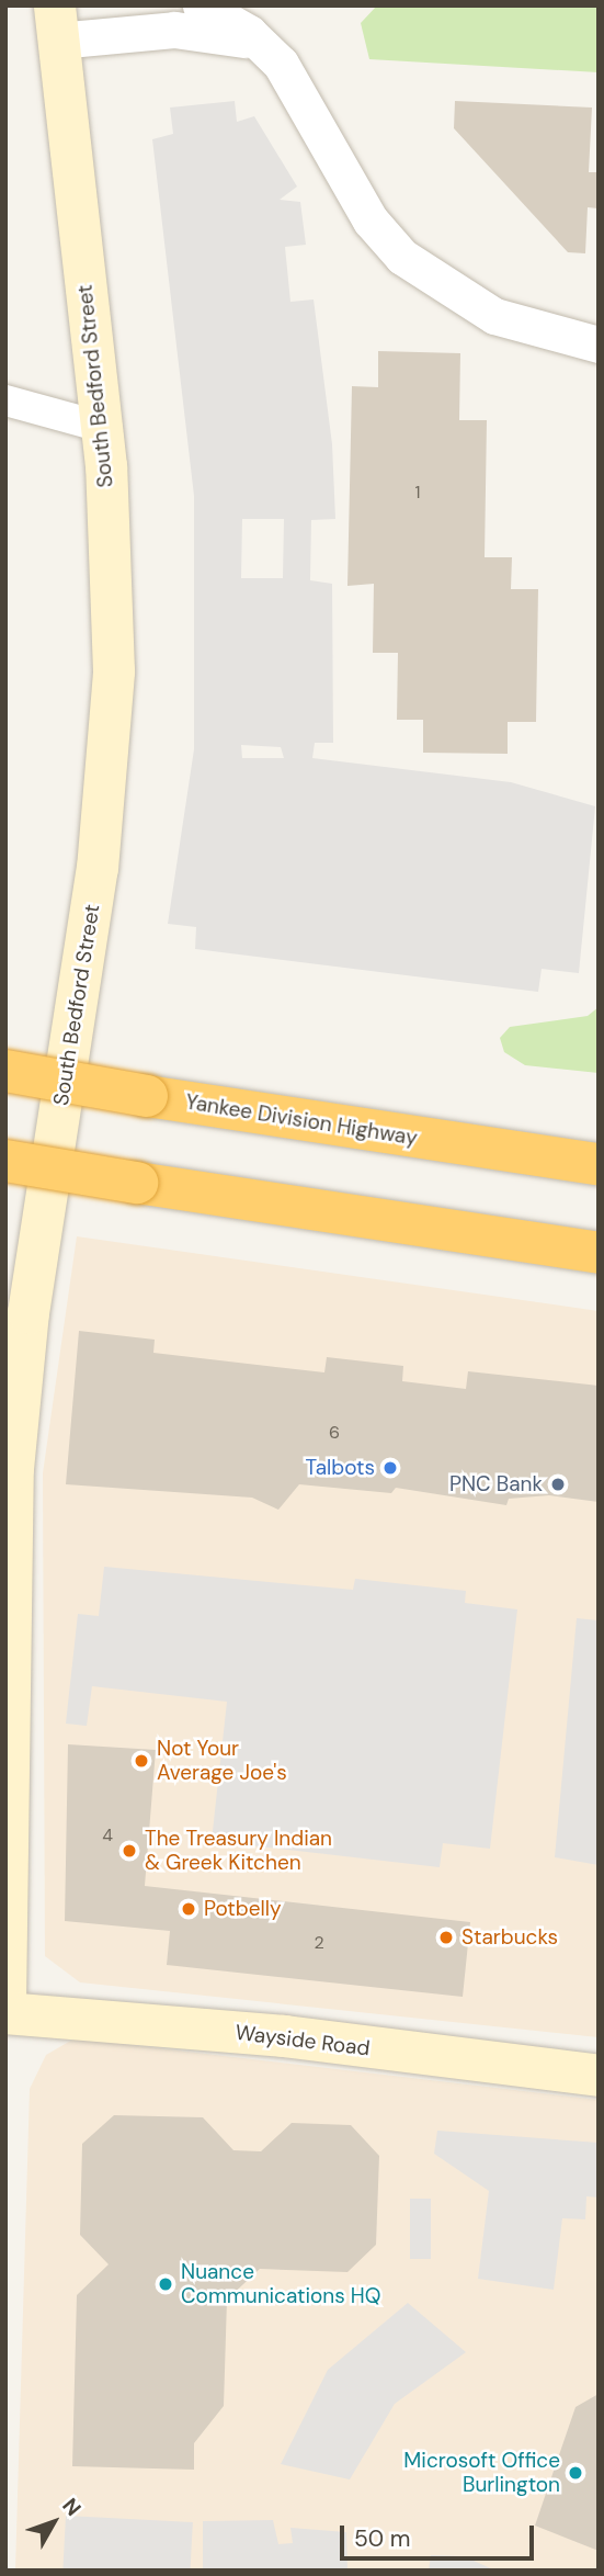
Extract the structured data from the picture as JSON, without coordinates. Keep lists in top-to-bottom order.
{
  "streets": {
    "highway": ["Yankee Division Highway"],
    "main road": ["South Bedford Street", "Wayside Road"]
  },
  "places": [
    "Talbots",
    "PNC Bank",
    "Not Your Average Joe's",
    "The Treasury Indian & Greek Kitchen",
    "Potbelly",
    "Starbucks",
    "Nuance Communications HQ",
    "Microsoft Office Burlington"
  ],
  "house_numbers": [
    "1",
    "6",
    "4",
    "2"
  ],
  "scale_bar": "50 m",
  "north": "top right"
}
